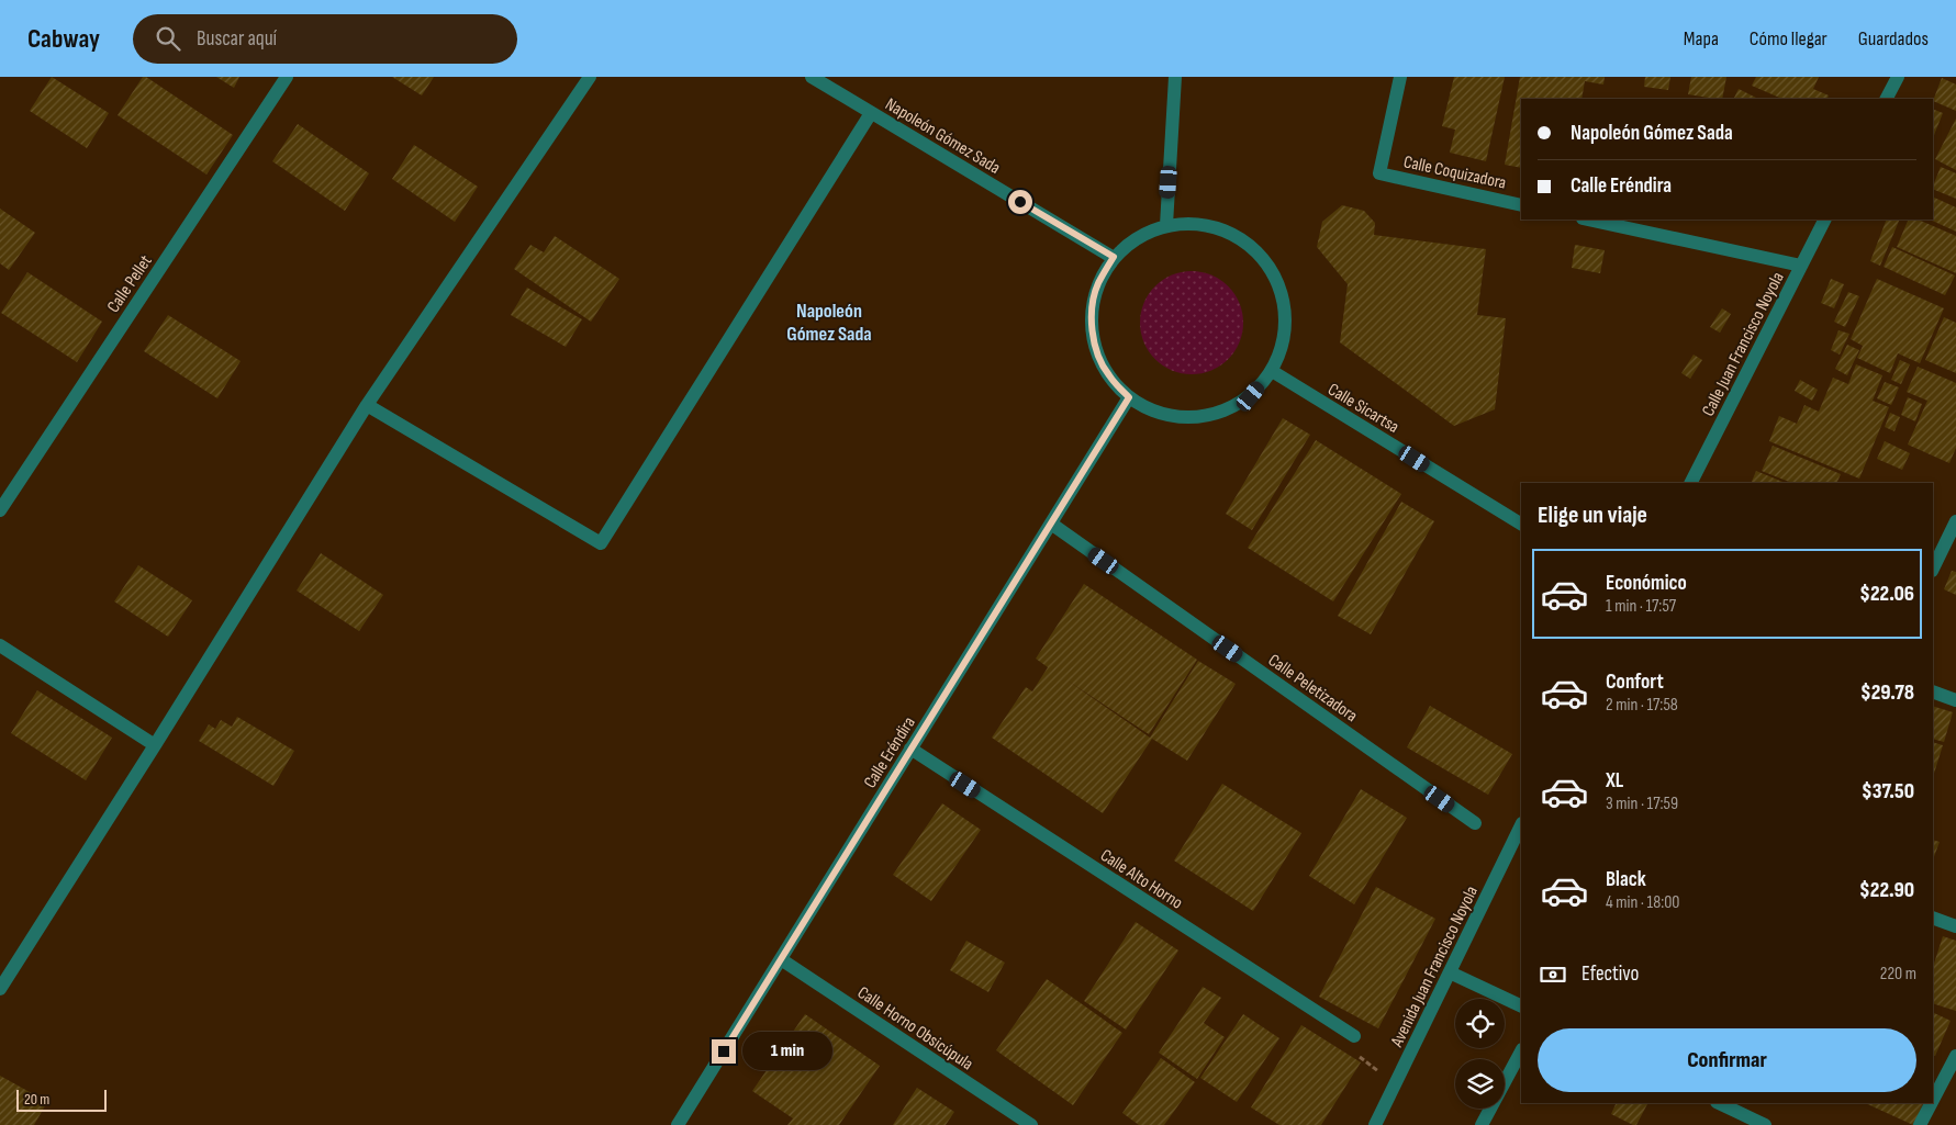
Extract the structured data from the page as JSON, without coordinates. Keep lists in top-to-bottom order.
{
  "streets": {
    "street": [
      "Napoleón Gómez Sada",
      "Calle Coquizadora",
      "Calle Pellet",
      "Calle Juan Francisco Noyola",
      "Calle Sicartsa",
      "Calle Peletizadora",
      "Calle Eréndira",
      "Calle Alto Horno",
      "Avenida Juan Francisco Noyola",
      "Calle Horno Obsicúpula"
    ]
  },
  "crossings": [
    ["Napoleón Gómez Sada", "Calle Sicartsa"],
    ["Napoleón Gómez Sada", "Calle Eréndira"],
    ["Calle Sicartsa", "Calle Eréndira"],
    ["Calle Peletizadora", "Calle Eréndira"],
    ["Calle Eréndira", "Calle Alto Horno"],
    ["Calle Eréndira", "Calle Horno Obsicúpula"]
  ],
  "districts": ["Napoleón Gómez Sada"],
  "scale_bar": "20 m",
  "page": {
    "header": "Cabway",
    "search": "Buscar aquí",
    "nav": ["Mapa", "Cómo llegar", "Guardados"],
    "banner": ["Napoleón Gómez Sada", "Calle Eréndira"],
    "heading": "Elige un viaje",
    "list": [
      {
        "name": "Económico",
        "note": "1 min · 17:57",
        "value": "$22.06"
      },
      {
        "name": "Confort",
        "note": "2 min · 17:58",
        "value": "$29.78"
      },
      {
        "name": "XL",
        "note": "3 min · 17:59",
        "value": "$37.50"
      },
      {
        "name": "Black",
        "note": "4 min · 18:00",
        "value": "$22.90"
      }
    ],
    "pay": ["Efectivo", "220 m"],
    "buttons": "Confirmar",
    "bubble": "1 min",
    "scale": "20 m"
  }
}
